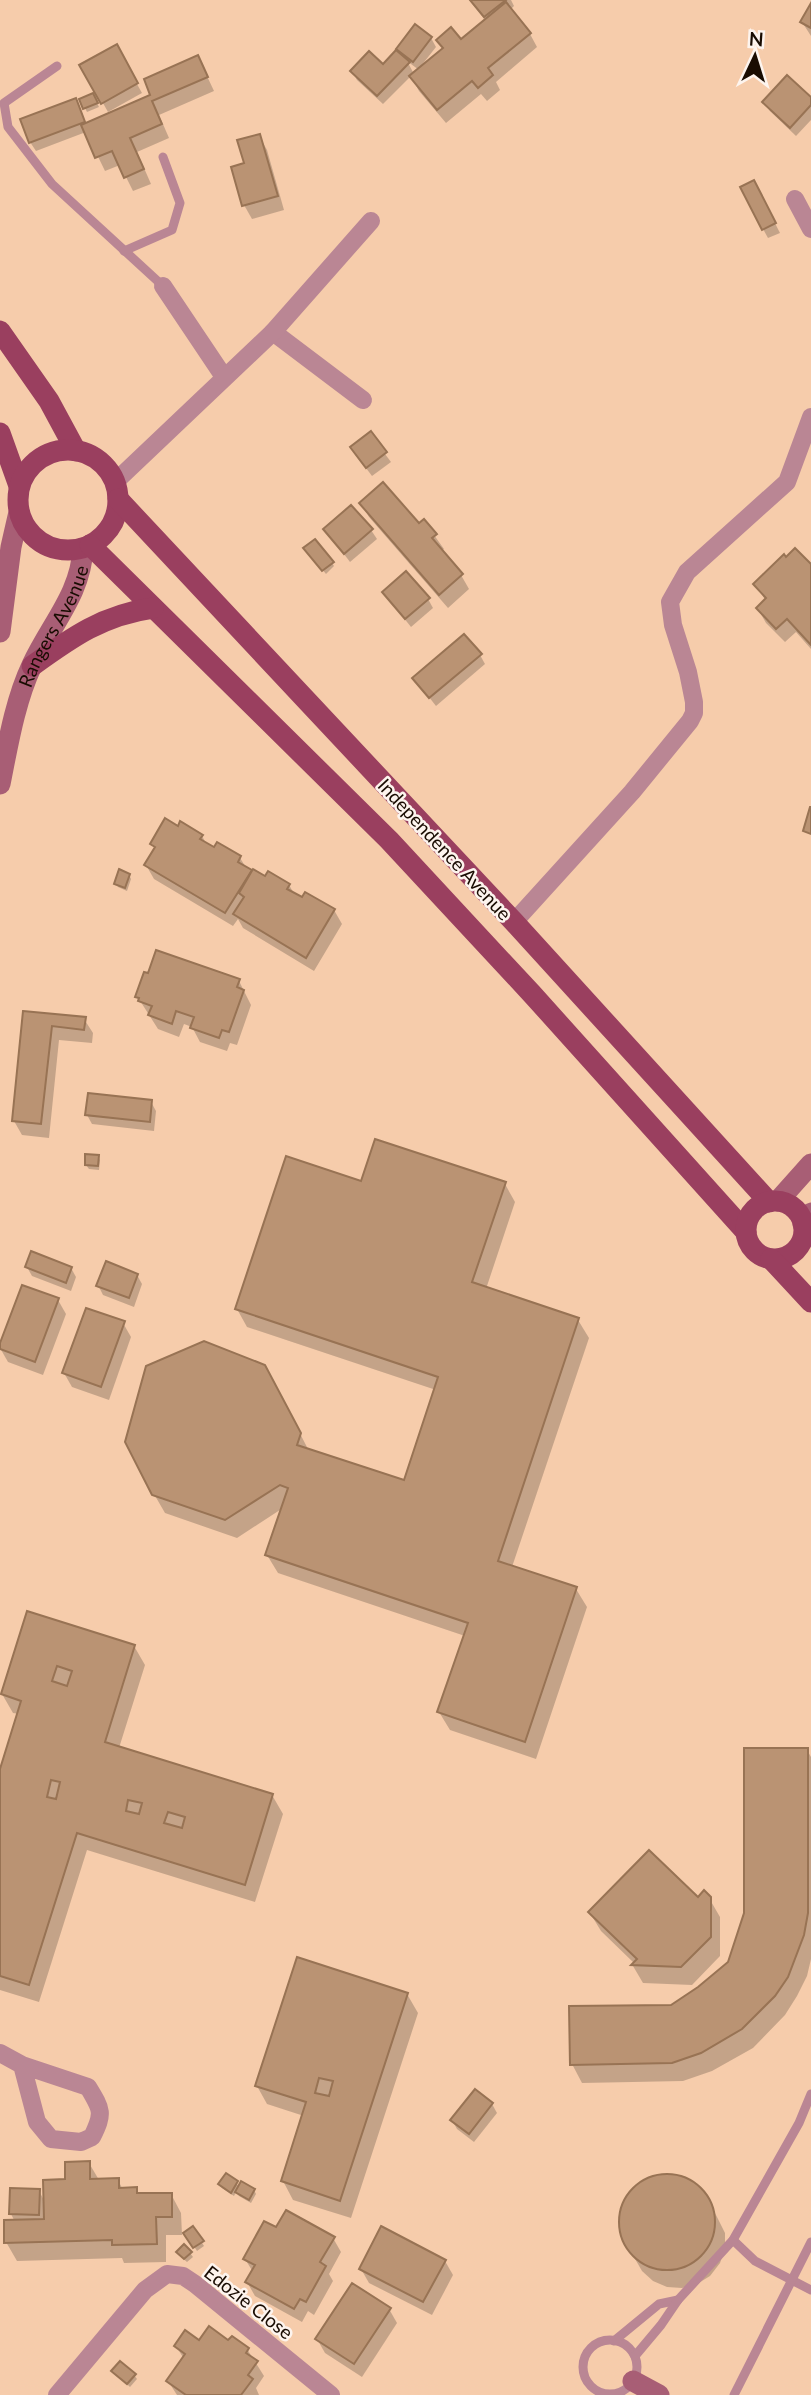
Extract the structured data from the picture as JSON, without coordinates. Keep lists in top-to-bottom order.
{
  "streets": {
    "main road": ["Rangers Avenue", "Independence Avenue"],
    "street": ["Edozie Close"]
  },
  "crossings": [
    ["Rangers Avenue", "Independence Avenue"]
  ],
  "north": "top"
}
